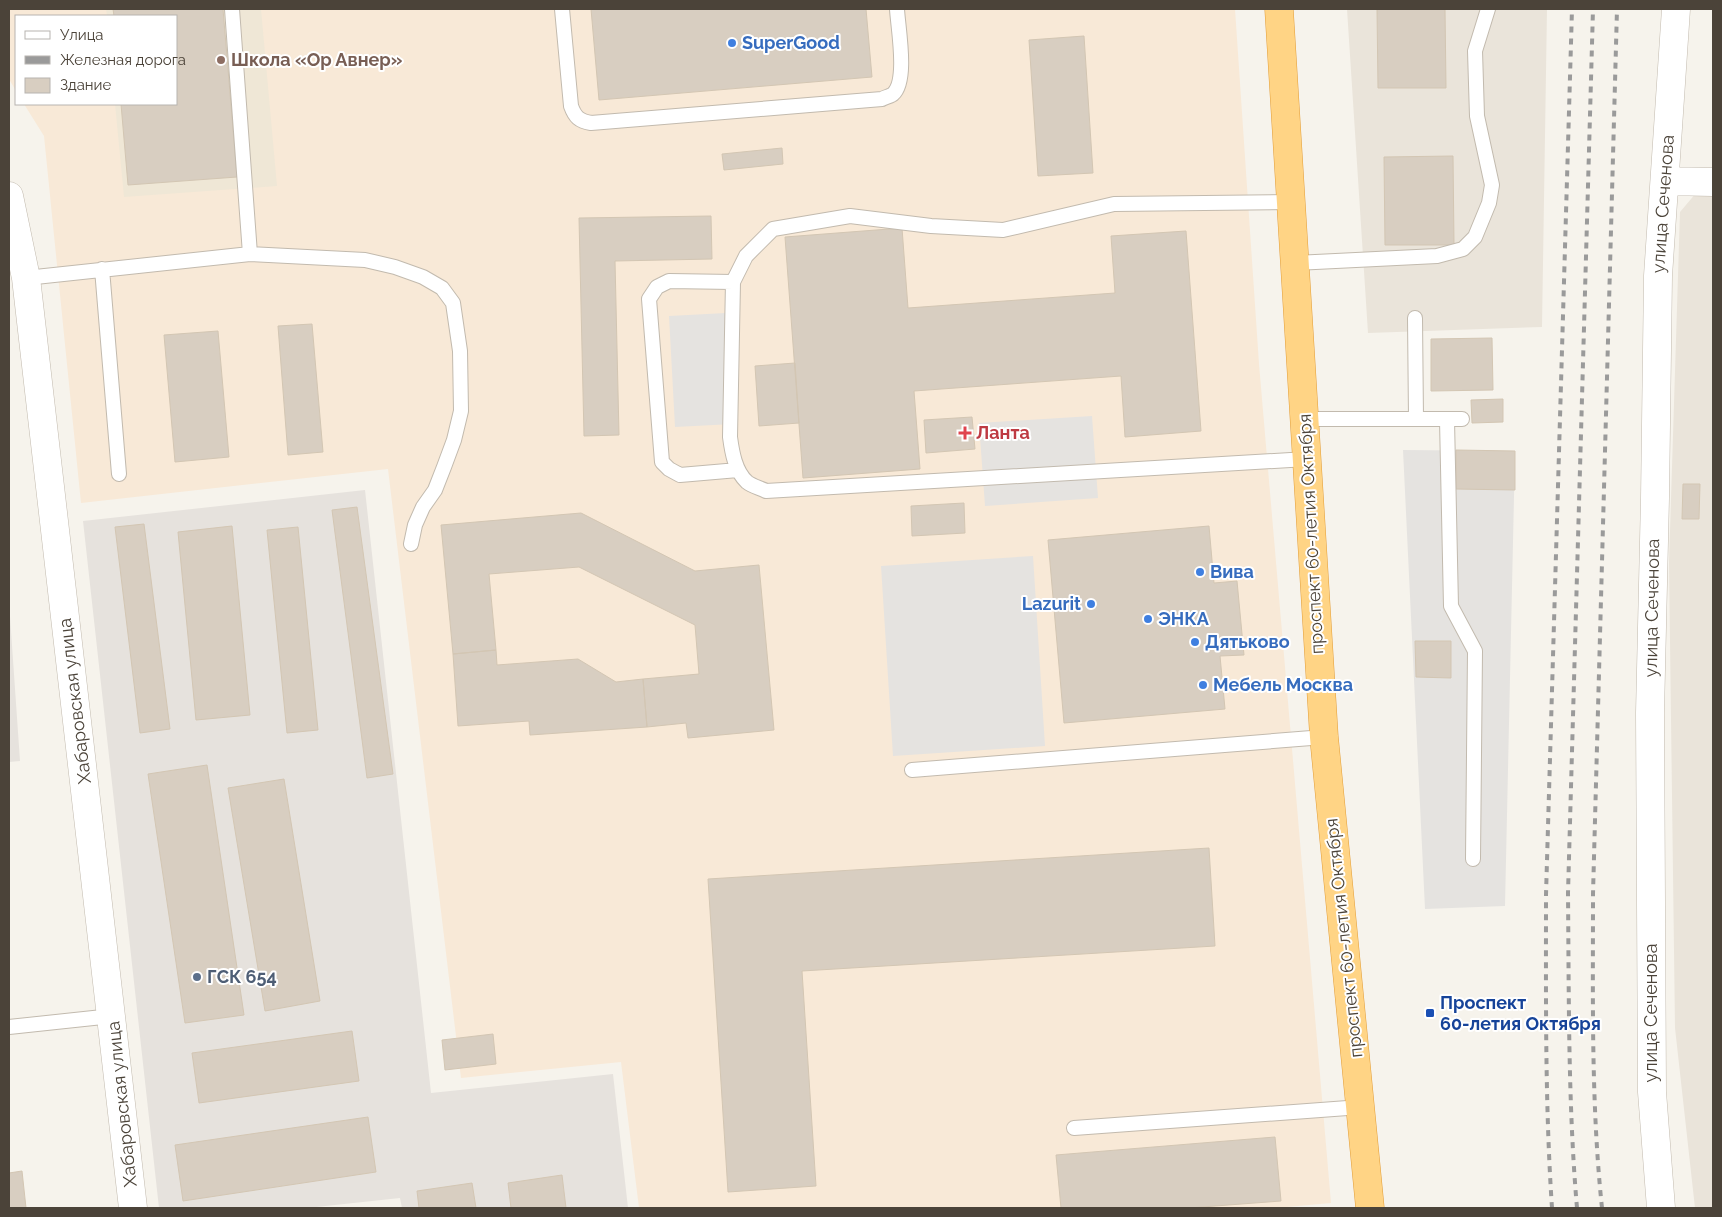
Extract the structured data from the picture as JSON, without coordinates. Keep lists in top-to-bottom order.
{
  "streets": {
    "highway": ["проспект 60-летия Октября"],
    "street": ["улица Сеченова", "Хабаровская улица"]
  },
  "places": {
    "other": [
      "SuperGood",
      "Школа «Ор Авнер»",
      "Вива",
      "Lazurit",
      "ЭНКА",
      "Дятьково",
      "Мебель Москва",
      "ГСК 654"
    ],
    "health": ["Ланта"],
    "transit": ["Проспект 60-летия Октября"]
  },
  "legend": ["Улица", "Железная дорога", "Здание"]
}
